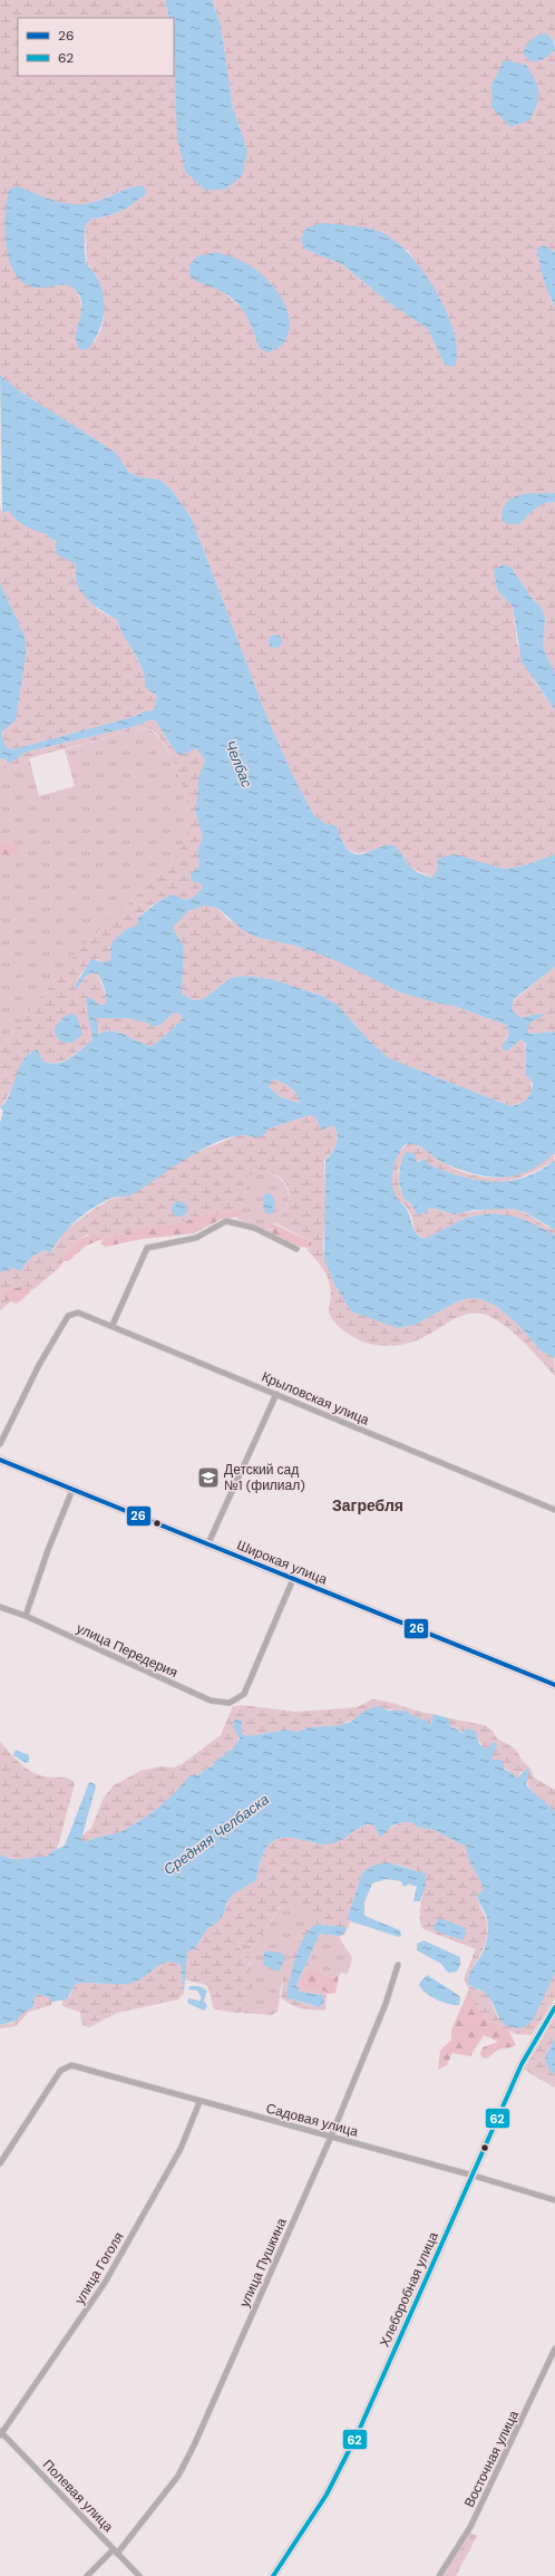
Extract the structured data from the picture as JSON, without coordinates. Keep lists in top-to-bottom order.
{
  "streets": {
    "street": [
      "Крыловская улица",
      "Широкая улица",
      "улица Передерия",
      "Садовая улица",
      "улица Пушкина",
      "улица Гоголя",
      "Хлеборобная улица",
      "Восточная улица",
      "Полевая улица"
    ]
  },
  "crossings": [
    ["Широкая улица", "улица Передерия"],
    ["Садовая улица", "улица Пушкина"],
    ["Садовая улица", "улица Гоголя"],
    ["Садовая улица", "Хлеборобная улица"],
    ["улица Пушкина", "Полевая улица"],
    ["улица Гоголя", "Полевая улица"]
  ],
  "districts": ["Загребля"],
  "water": ["Челбас", "Средняя Челбаска"],
  "places": {
    "school or university": ["Детский сад №1 (филиал)"]
  },
  "lines": ["transit line 26", "transit line 62"],
  "legend": ["26", "62"]
}
